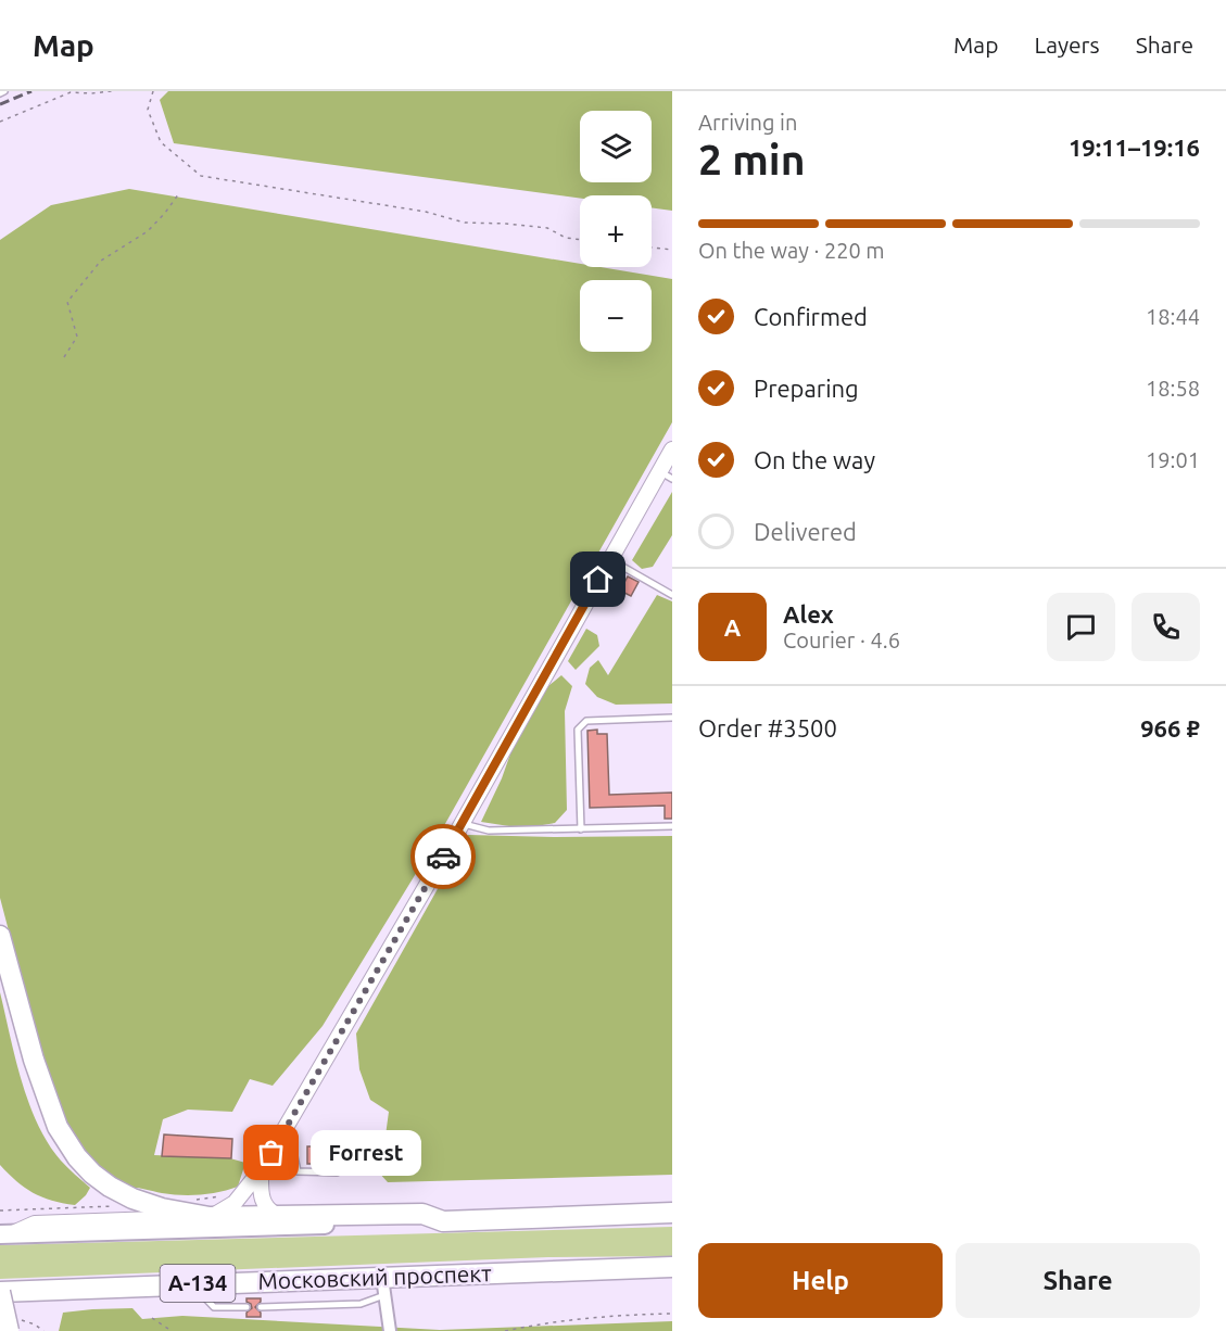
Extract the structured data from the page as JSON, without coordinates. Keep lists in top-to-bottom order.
{
  "streets": {
    "highway": ["Московский проспект", "А-134"]
  },
  "places": ["Forrest"],
  "page": {
    "header": "Map",
    "nav": ["Map", "Layers", "Share"],
    "heading": ["2 min", "Arriving in", "19:11–19:16"],
    "panel": [
      "Alex",
      "Courier · 4.6",
      "Order #3500",
      "966 ₽"
    ],
    "map_buttons": ["+", "−"],
    "bar": "On the way · 220 m",
    "list": [
      ["Confirmed", "18:44"],
      ["Preparing", "18:58"],
      ["On the way", "19:01"],
      "Delivered"
    ],
    "round": "A",
    "bubble": "Forrest",
    "buttons": ["Help", "Share"]
  }
}
